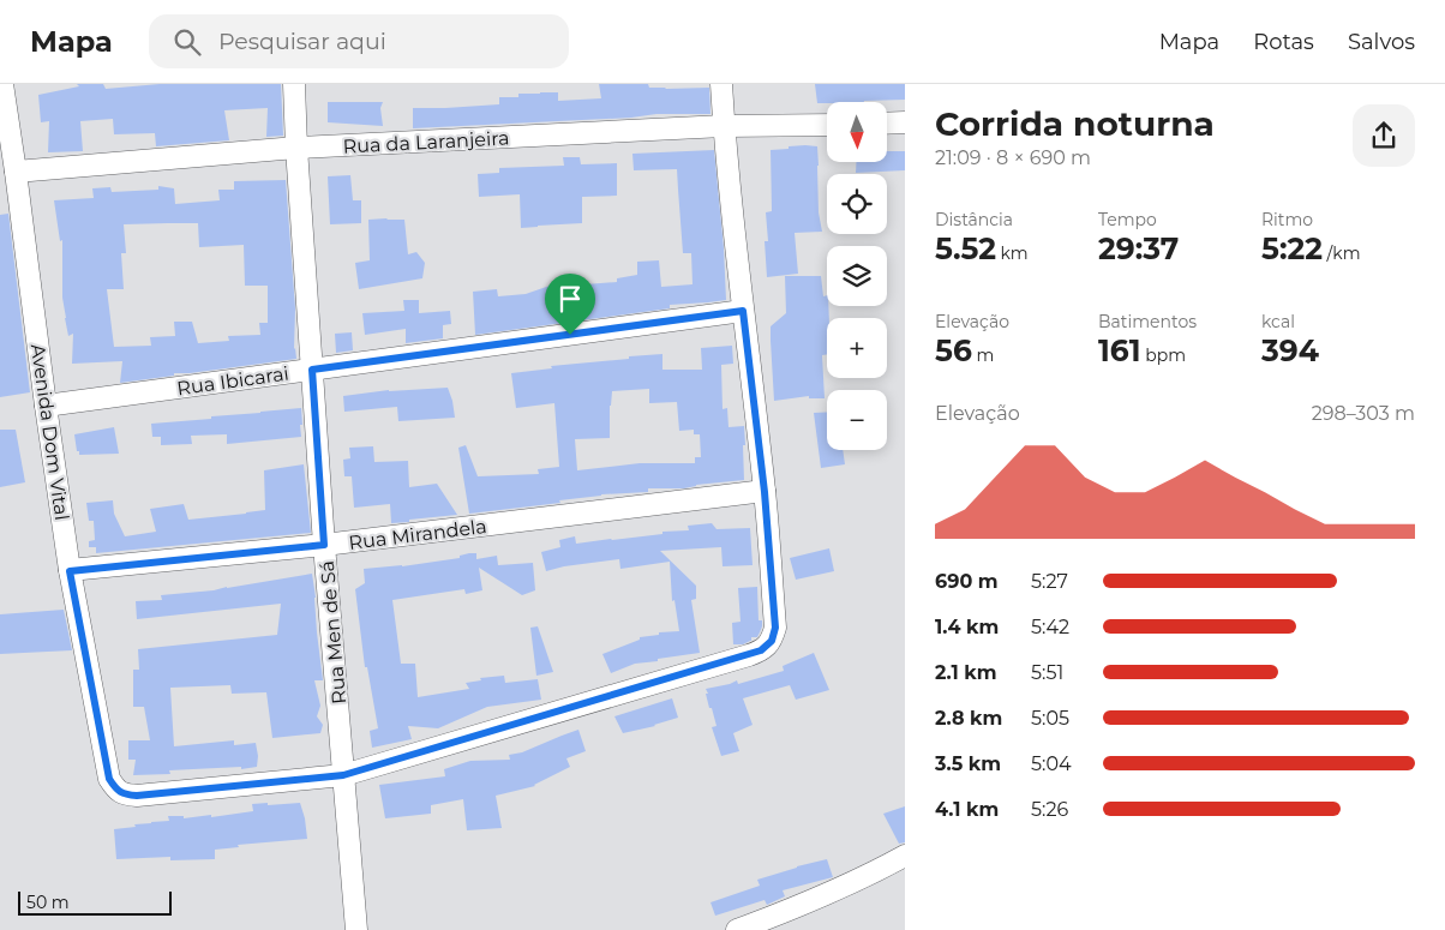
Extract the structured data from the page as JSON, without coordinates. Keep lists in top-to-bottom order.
{
  "streets": {
    "street": [
      "Rua da Laranjeira",
      "Rua Ibicarai",
      "Avenida Dom Vital",
      "Rua Mirandela",
      "Rua Men de Sá"
    ]
  },
  "crossings": [
    ["Rua da Laranjeira", "Avenida Dom Vital"],
    ["Rua da Laranjeira", "Rua Men de Sá"],
    ["Rua Ibicarai", "Avenida Dom Vital"],
    ["Rua Ibicarai", "Rua Men de Sá"],
    ["Avenida Dom Vital", "Rua Mirandela"],
    ["Avenida Dom Vital", "Rua Men de Sá"],
    ["Rua Mirandela", "Rua Men de Sá"]
  ],
  "scale_bar": "50 m",
  "north": "bottom",
  "page": {
    "header": "Mapa",
    "search": "Pesquisar aqui",
    "nav": ["Mapa", "Rotas", "Salvos"],
    "heading": ["Corrida noturna", "21:09 · 8 × 690 m"],
    "map_buttons": ["+", "−"],
    "stats": [
      ["Distância", "5.52 km"],
      ["Tempo", "29:37"],
      ["Ritmo", "5:22 /km"],
      ["Elevação", "56 m"],
      ["Batimentos", "161 bpm"],
      ["kcal", "394"]
    ],
    "chart": ["Elevação", "298–303 m"],
    "list": [
      {
        "name": "690 m",
        "note": "5:27"
      },
      {
        "name": "1.4 km",
        "note": "5:42"
      },
      {
        "name": "2.1 km",
        "note": "5:51"
      },
      {
        "name": "2.8 km",
        "note": "5:05"
      },
      {
        "name": "3.5 km",
        "note": "5:04"
      },
      {
        "name": "4.1 km",
        "note": "5:26"
      }
    ],
    "scale": "50 m"
  }
}
